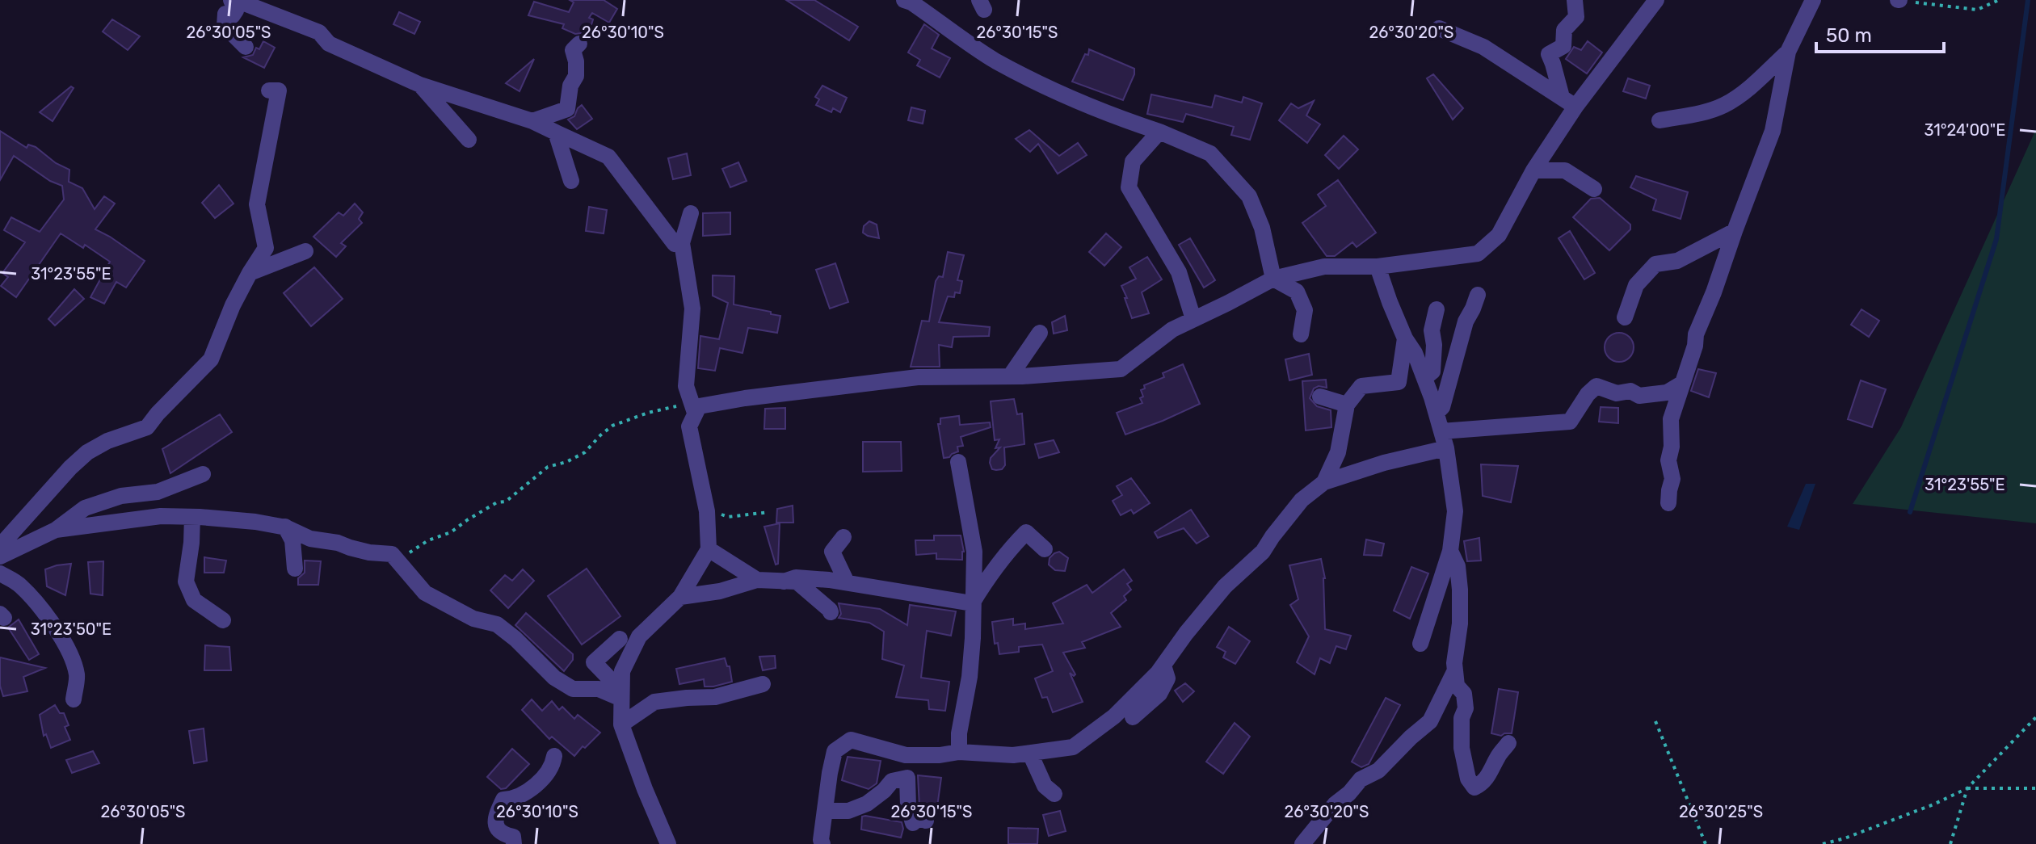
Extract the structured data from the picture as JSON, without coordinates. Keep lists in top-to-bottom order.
{
  "scale_bar": "50 m",
  "coordinates": [
    "26°30'05\"S",
    "26°30'10\"S",
    "26°30'15\"S",
    "26°30'20\"S",
    "31°24'00\"E",
    "31°23'55\"E",
    "31°23'50\"E",
    "26°30'25\"S"
  ]
}
